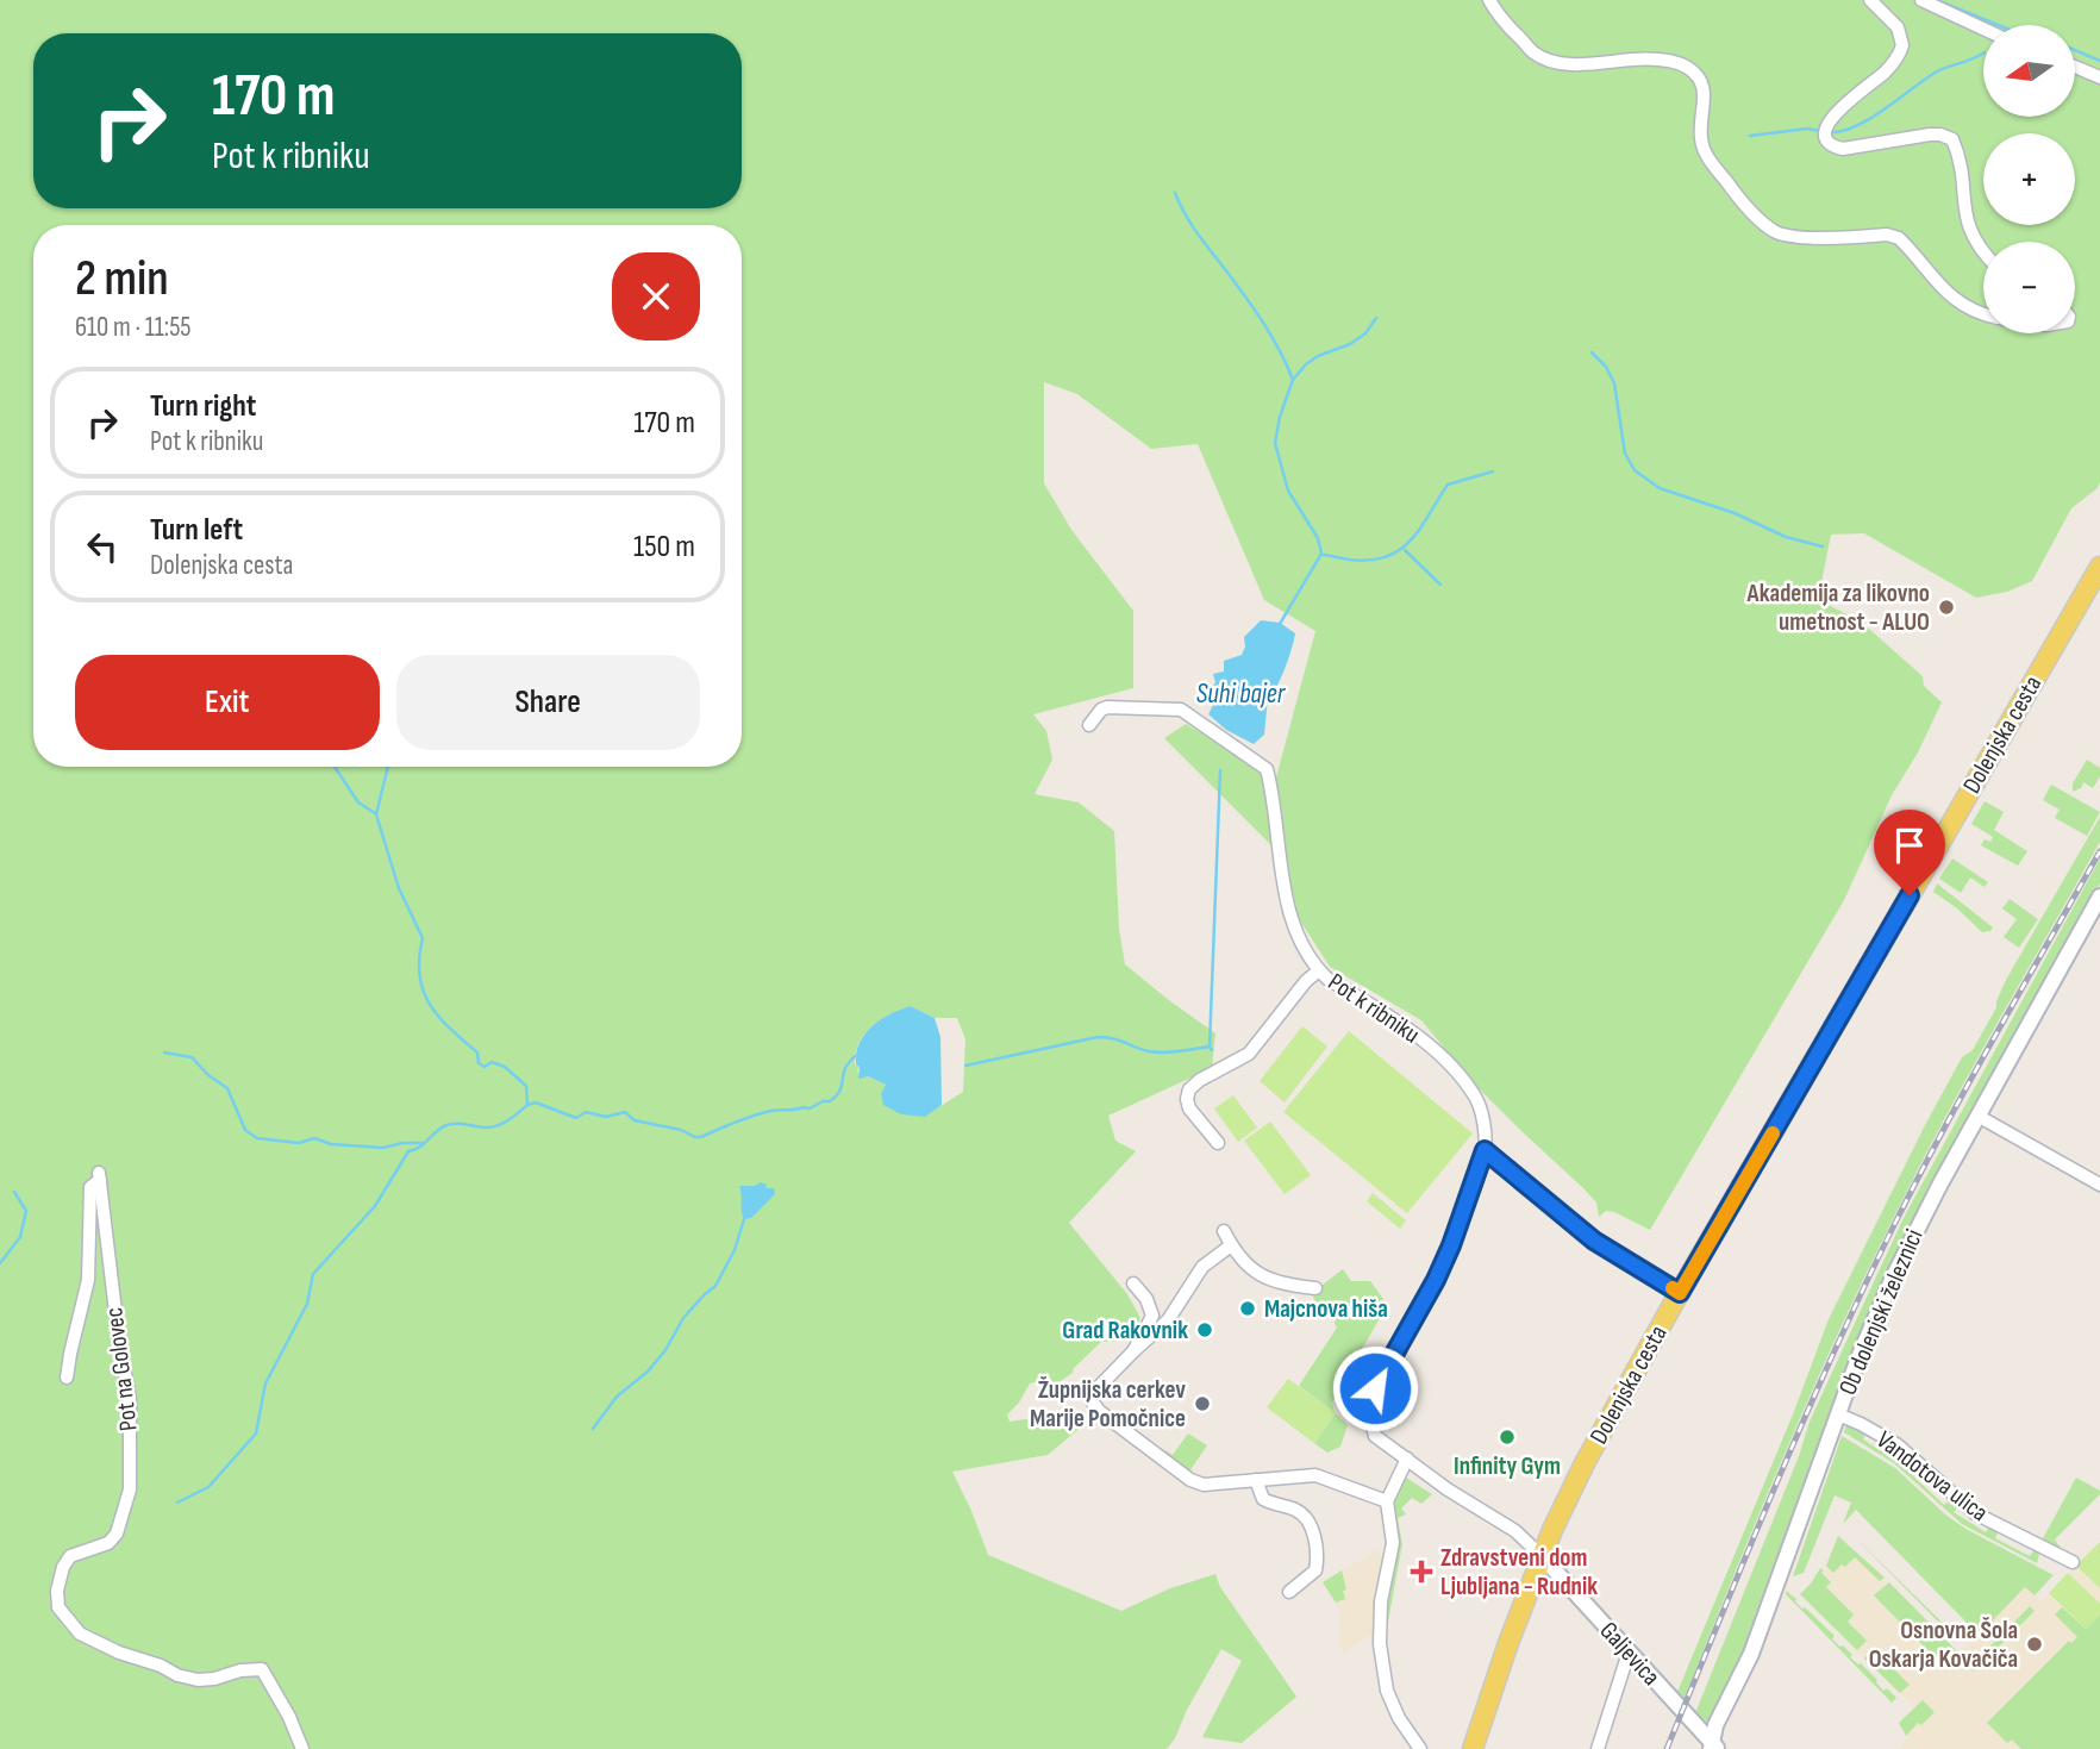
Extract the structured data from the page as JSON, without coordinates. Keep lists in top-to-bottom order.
{
  "streets": {
    "main road": ["Dolenjska cesta"],
    "street": [
      "Pot k ribniku",
      "Ob dolenjski železnici",
      "Pot na Golovec",
      "Vandotova ulica",
      "Galjevica"
    ]
  },
  "crossings": [
    ["Dolenjska cesta", "Galjevica"],
    ["Ob dolenjski železnici", "Vandotova ulica"],
    ["Ob dolenjski železnici", "Galjevica"]
  ],
  "water": ["Suhi bajer"],
  "places": {
    "other": [
      "Akademija za likovno umetnost - ALUO",
      "Majcnova hiša",
      "Grad Rakovnik",
      "Župnijska cerkev Marije Pomočnice",
      "Infinity Gym",
      "Osnovna Šola Oskarja Kovačiča"
    ],
    "health": ["Zdravstveni dom Ljubljana - Rudnik"]
  },
  "north": "left",
  "page": {
    "map_buttons": ["+", "−"],
    "turn": ["170 m", "Pot k ribniku"],
    "heading": ["2 min", "610 m · 11:55"],
    "list": [
      {
        "name": "Turn right",
        "note": "Pot k ribniku",
        "value": "170 m"
      },
      {
        "name": "Turn left",
        "note": "Dolenjska cesta",
        "value": "150 m"
      }
    ],
    "buttons": ["Exit", "Share"]
  }
}
